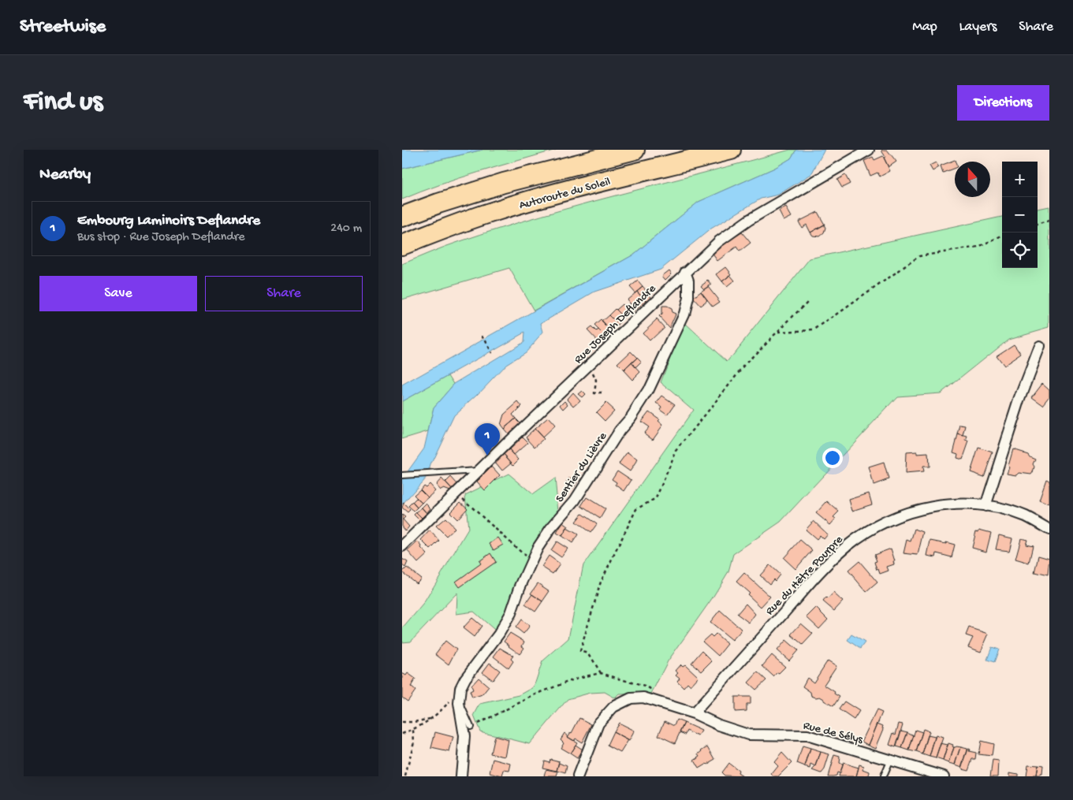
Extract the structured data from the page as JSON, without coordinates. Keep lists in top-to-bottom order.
{
  "streets": {
    "highway": ["Autoroute du Soleil"],
    "street": [
      "Rue Joseph Deflandre",
      "Sentier du Lièvre",
      "Rue du Hêtre Pourpre",
      "Rue de Sélys"
    ]
  },
  "crossings": [
    ["Rue Joseph Deflandre", "Sentier du Lièvre"],
    ["Rue du Hêtre Pourpre", "Rue de Sélys"]
  ],
  "north": "top",
  "page": {
    "header": "Streetwise",
    "nav": ["Map", "Layers", "Share"],
    "buttons": [
      "Directions",
      ["Save", "Share"]
    ],
    "title": "Find us",
    "heading": "Nearby",
    "map_buttons": ["+", "−"],
    "list": [
      {
        "mark": "1",
        "name": "Embourg Laminoirs Deflandre",
        "note": "Bus stop · Rue Joseph Deflandre",
        "value": "240 m"
      }
    ],
    "pins": "1"
  }
}
